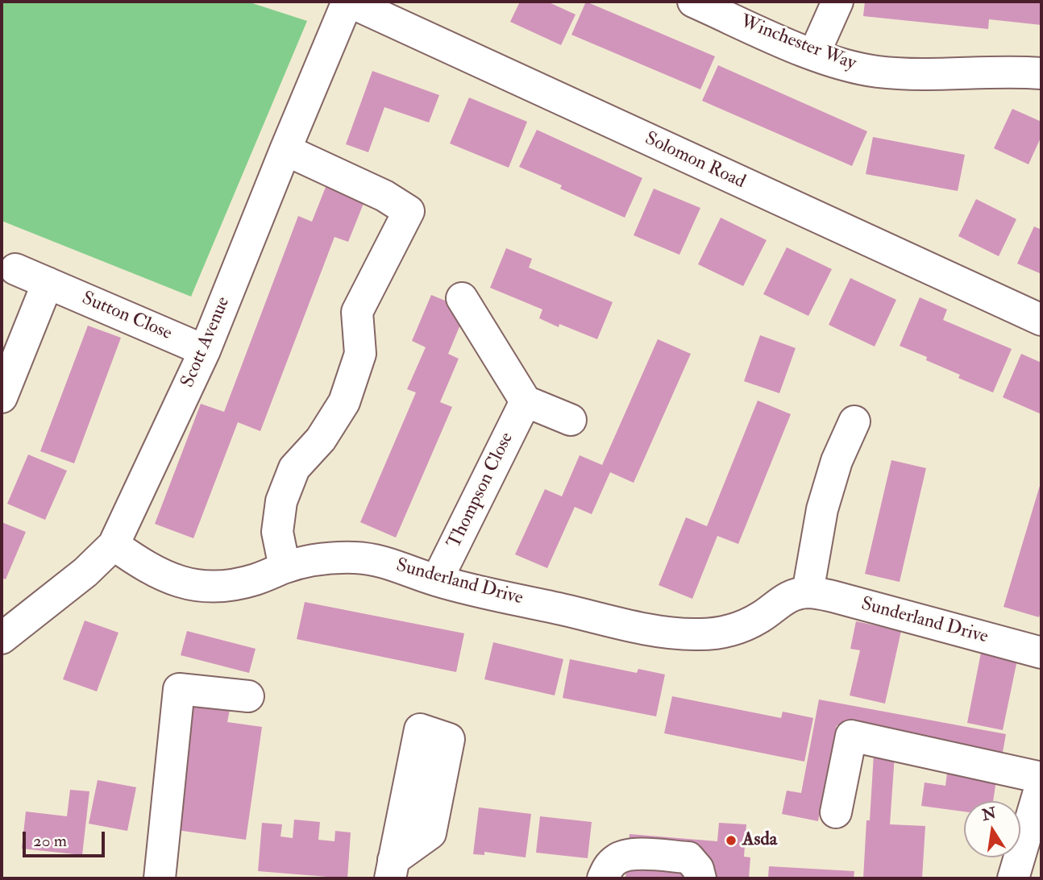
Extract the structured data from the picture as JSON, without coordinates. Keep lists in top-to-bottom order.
{
  "streets": {
    "street": [
      "Winchester Way",
      "Solomon Road",
      "Sutton Close",
      "Scott Avenue",
      "Thompson Close",
      "Sunderland Drive"
    ]
  },
  "crossings": [
    ["Solomon Road", "Scott Avenue"],
    ["Sutton Close", "Scott Avenue"],
    ["Scott Avenue", "Sunderland Drive"],
    ["Thompson Close", "Sunderland Drive"]
  ],
  "places": ["Asda"],
  "scale_bar": "20 m",
  "north": "top"
}
